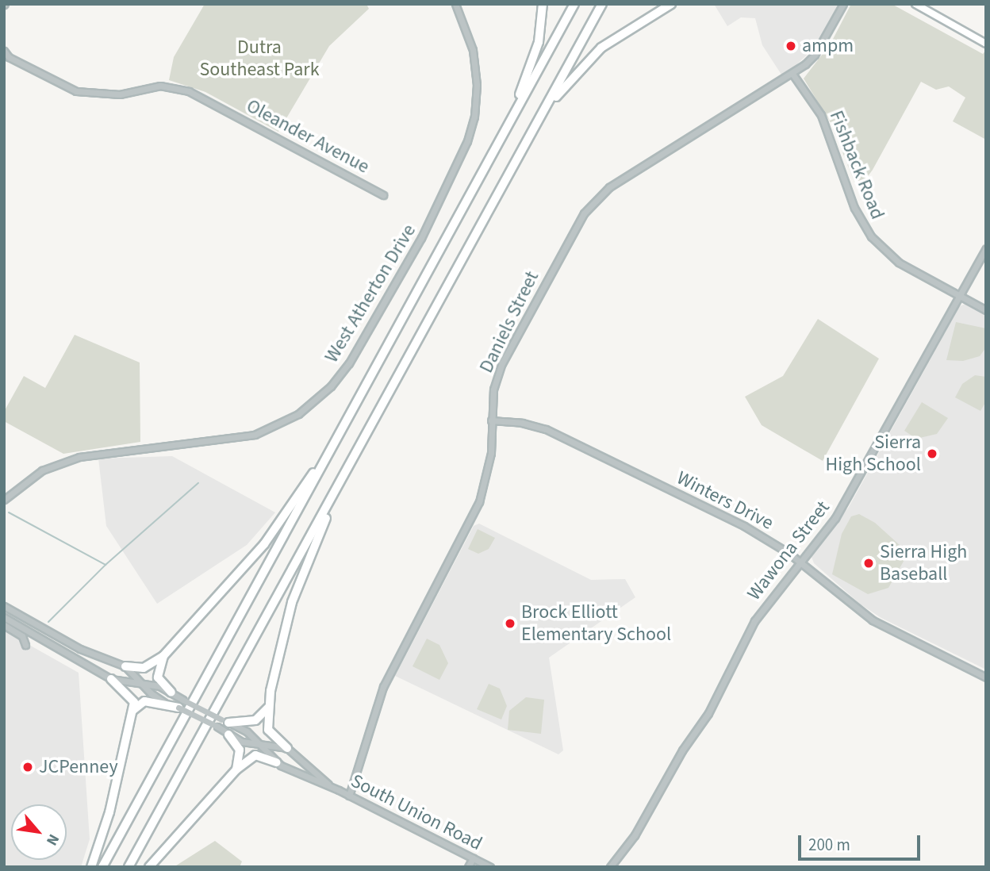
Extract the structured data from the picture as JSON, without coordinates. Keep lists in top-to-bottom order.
{
  "streets": {
    "street": [
      "Oleander Avenue",
      "Fishback Road",
      "West Atherton Drive",
      "Daniels Street",
      "Winters Drive",
      "Wawona Street",
      "South Union Road"
    ]
  },
  "crossings": [
    ["Fishback Road", "Daniels Street"],
    ["Fishback Road", "Wawona Street"],
    ["Daniels Street", "Winters Drive"],
    ["Daniels Street", "South Union Road"],
    ["Winters Drive", "Wawona Street"]
  ],
  "parks": ["Dutra Southeast Park"],
  "places": [
    "ampm",
    "Sierra High School",
    "Sierra High Baseball",
    "Brock Elliott Elementary School",
    "JCPenney"
  ],
  "scale_bar": "200 m",
  "north": "bottom right"
}
